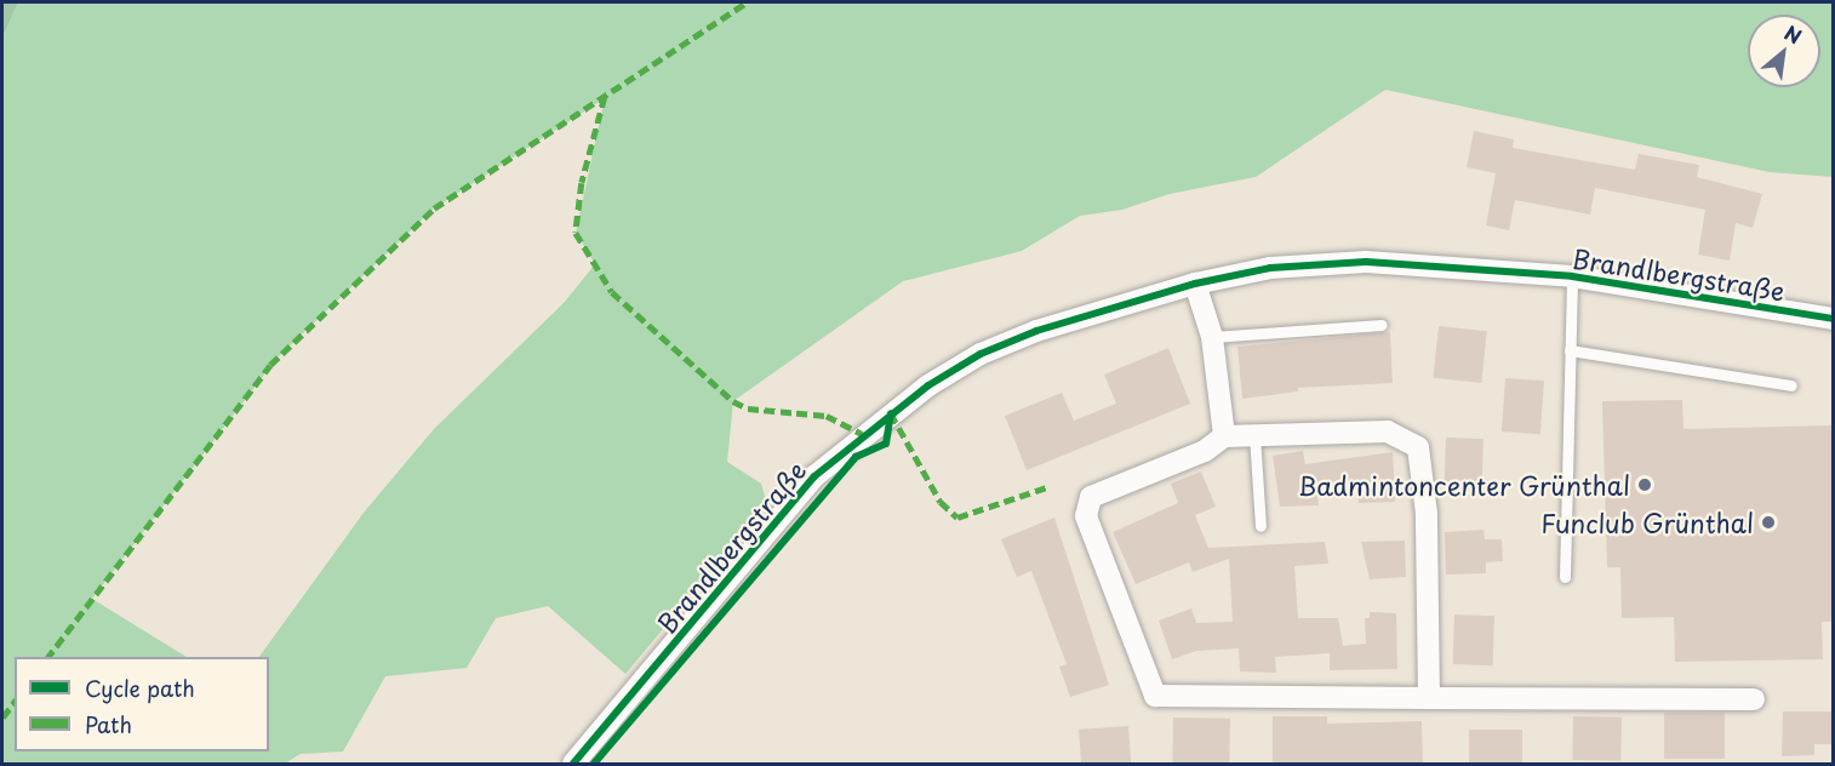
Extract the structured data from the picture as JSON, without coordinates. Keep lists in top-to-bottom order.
{
  "streets": {
    "street": ["Brandlbergstraße"]
  },
  "places": ["Badmintoncenter Grünthal", "Funclub Grünthal"],
  "legend": ["Cycle path", "Path"],
  "north": "top right"
}
